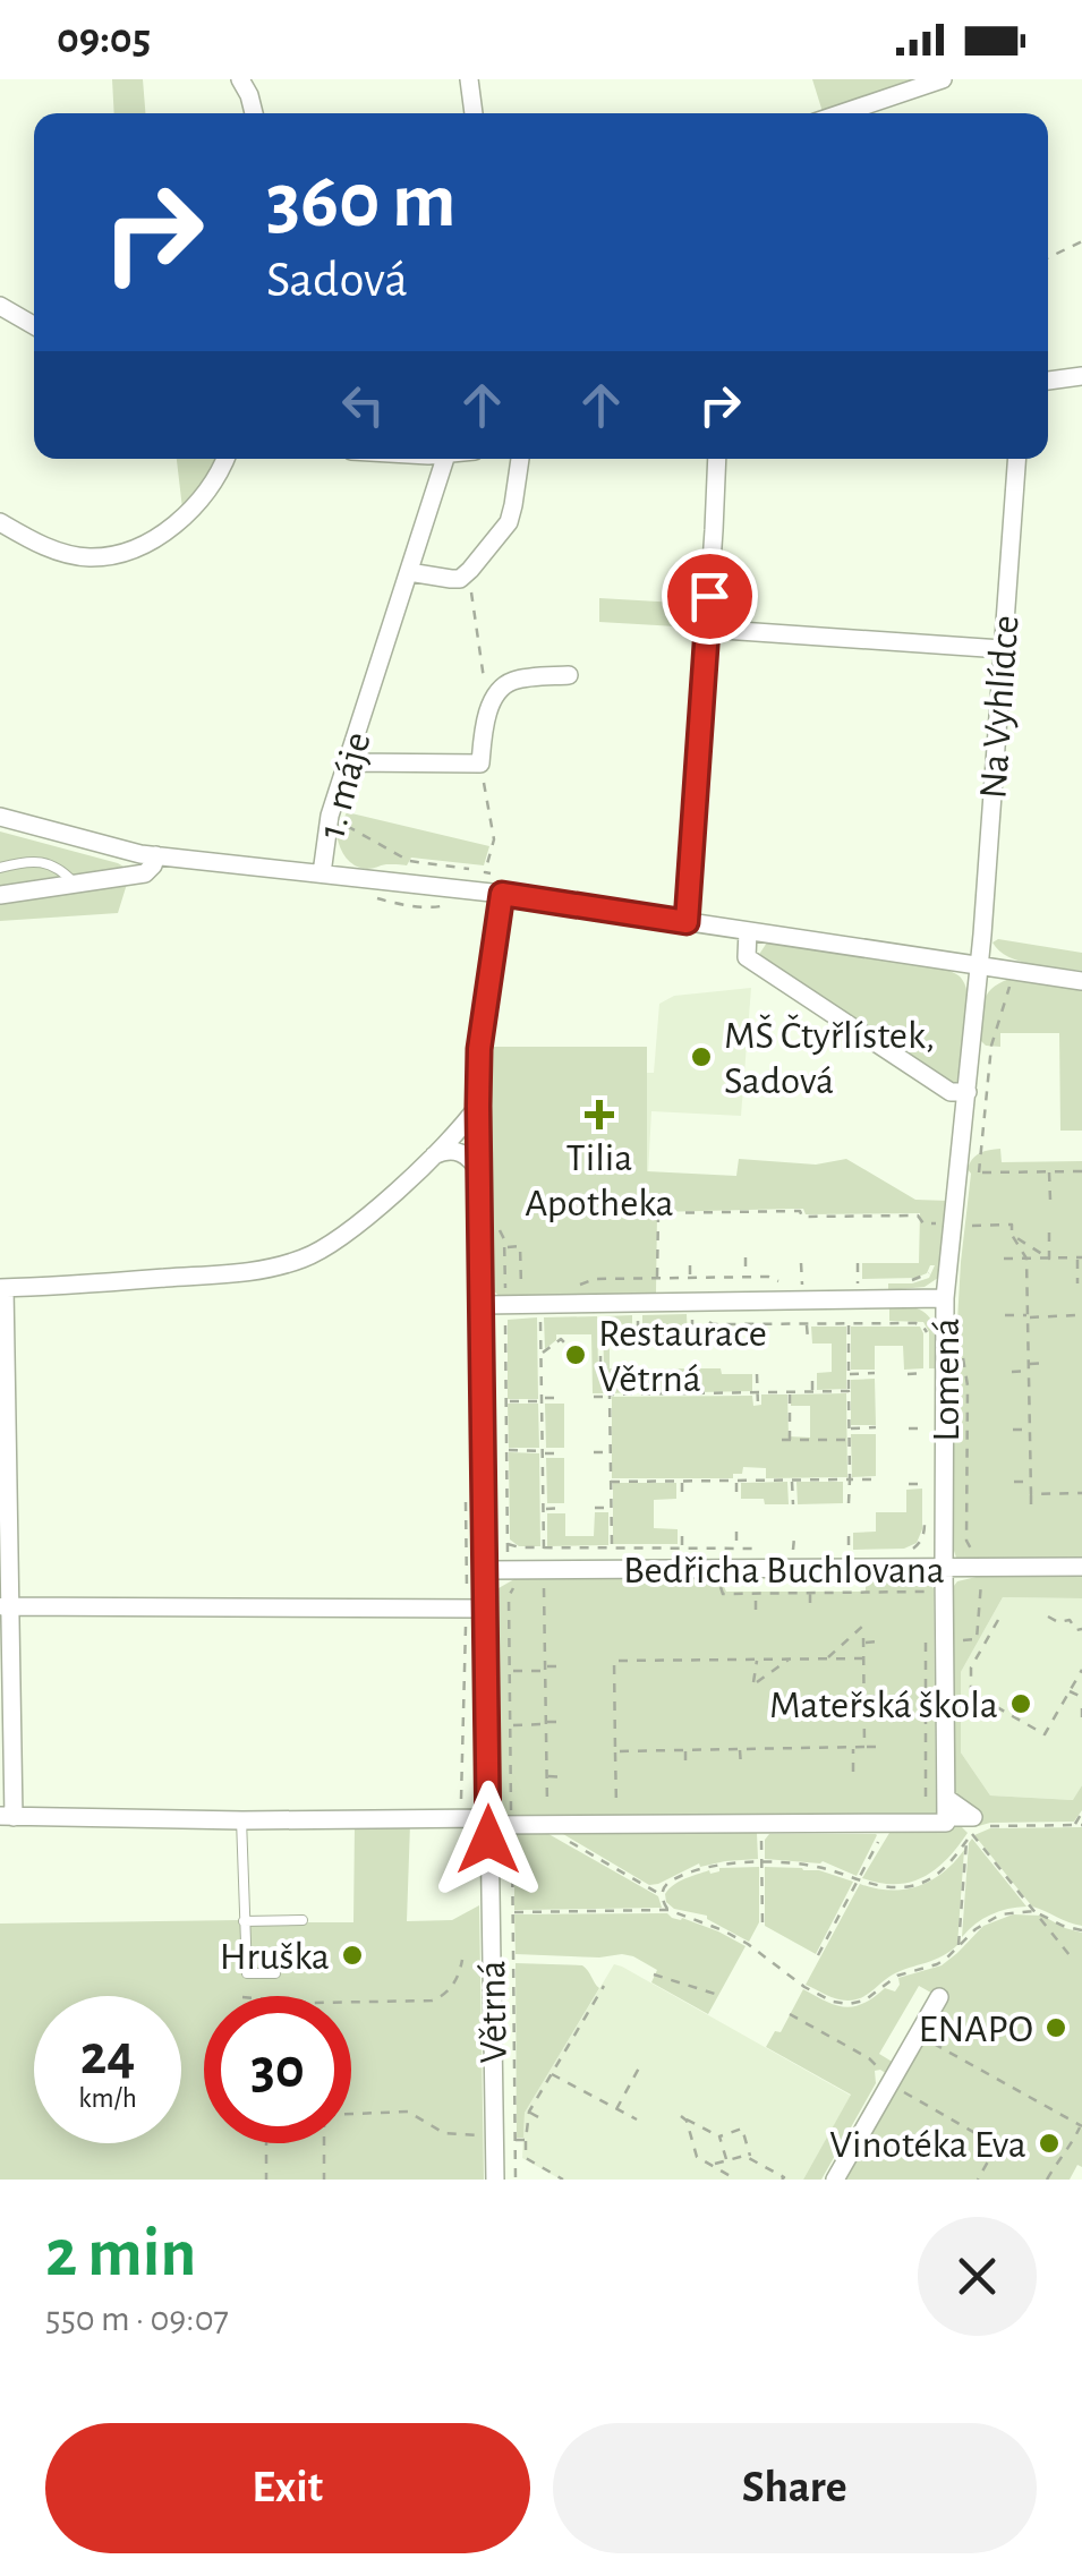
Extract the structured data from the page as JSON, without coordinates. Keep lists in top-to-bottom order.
{
  "streets": {
    "street": [
      "Na Vyhlídce",
      "1. máje",
      "Lomená",
      "Bedřicha Buchlovana",
      "Větrná"
    ]
  },
  "crossings": [
    ["Na Vyhlídce", "Lomená"],
    ["Lomená", "Bedřicha Buchlovana"],
    ["Bedřicha Buchlovana", "Větrná"]
  ],
  "places": {
    "other": [
      "MŠ Čtyřlístek, Sadová",
      "Restaurace Větrná",
      "Mateřská škola",
      "Hruška",
      "ENAPO",
      "Vinotéka Eva"
    ],
    "health": ["Tilia Apotheka"]
  },
  "page": {
    "status": "09:05",
    "turn": ["360 m", "Sadová"],
    "speed": "24 km/h",
    "limit": "30",
    "heading": ["2 min", "550 m · 09:07"],
    "buttons": ["Exit", "Share"]
  }
}
